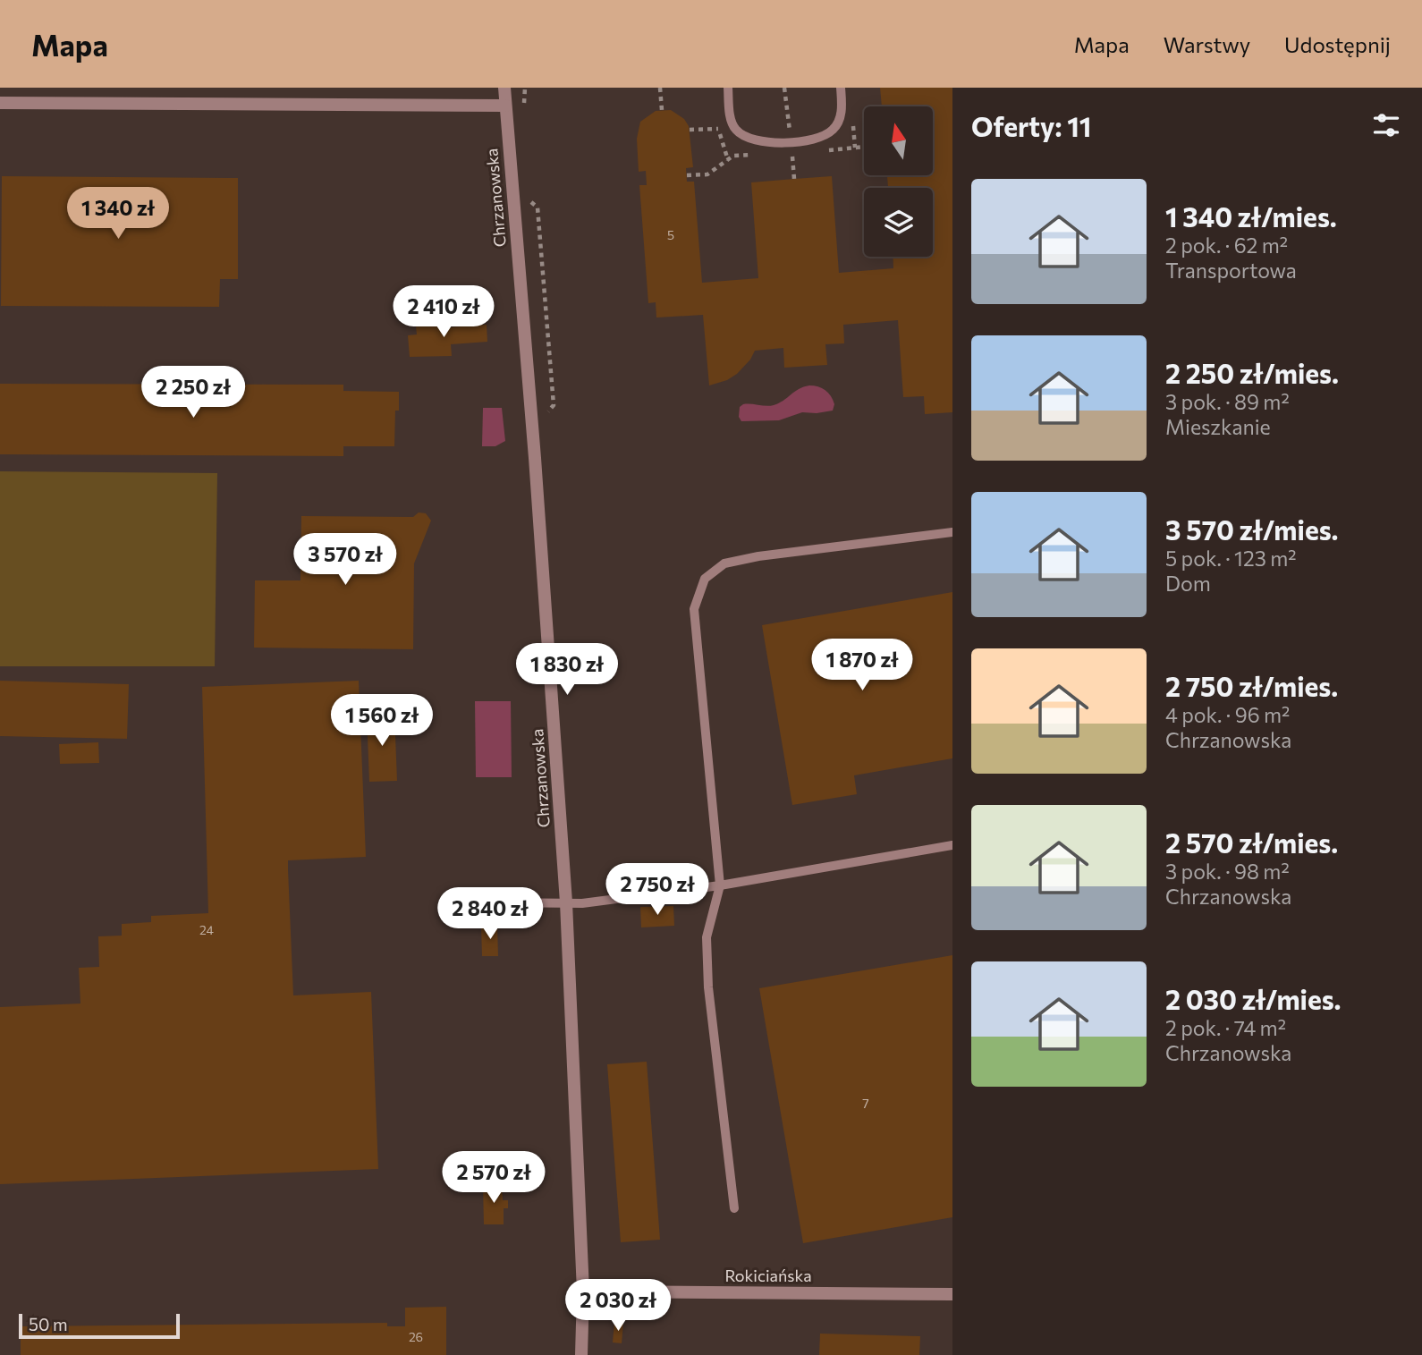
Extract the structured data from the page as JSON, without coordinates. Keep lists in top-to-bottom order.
{
  "streets": {
    "street": ["Chrzanowska", "Rokiciańska"]
  },
  "crossings": [
    ["Chrzanowska", "Rokiciańska"]
  ],
  "house_numbers": [
    "5",
    "24",
    "7",
    "26"
  ],
  "scale_bar": "50 m",
  "north": "top",
  "page": {
    "header": "Mapa",
    "nav": ["Mapa", "Warstwy", "Udostępnij"],
    "heading": "Oferty: 11",
    "list": [
      {
        "name": "1 340 zł/mies.",
        "note": "2 pok. · 62 m² · Transportowa"
      },
      {
        "name": "2 250 zł/mies.",
        "note": "3 pok. · 89 m² · Mieszkanie"
      },
      {
        "name": "3 570 zł/mies.",
        "note": "5 pok. · 123 m² · Dom"
      },
      {
        "name": "2 750 zł/mies.",
        "note": "4 pok. · 96 m² · Chrzanowska"
      },
      {
        "name": "2 570 zł/mies.",
        "note": "3 pok. · 98 m² · Chrzanowska"
      },
      {
        "name": "2 030 zł/mies.",
        "note": "2 pok. · 74 m² · Chrzanowska"
      }
    ],
    "price": [
      "1 340 zł",
      "2 410 zł",
      "2 250 zł",
      "3 570 zł",
      "1 870 zł",
      "1 830 zł",
      "1 560 zł",
      "2 750 zł",
      "2 840 zł",
      "2 570 zł",
      "2 030 zł"
    ],
    "scale": "50 m"
  }
}
